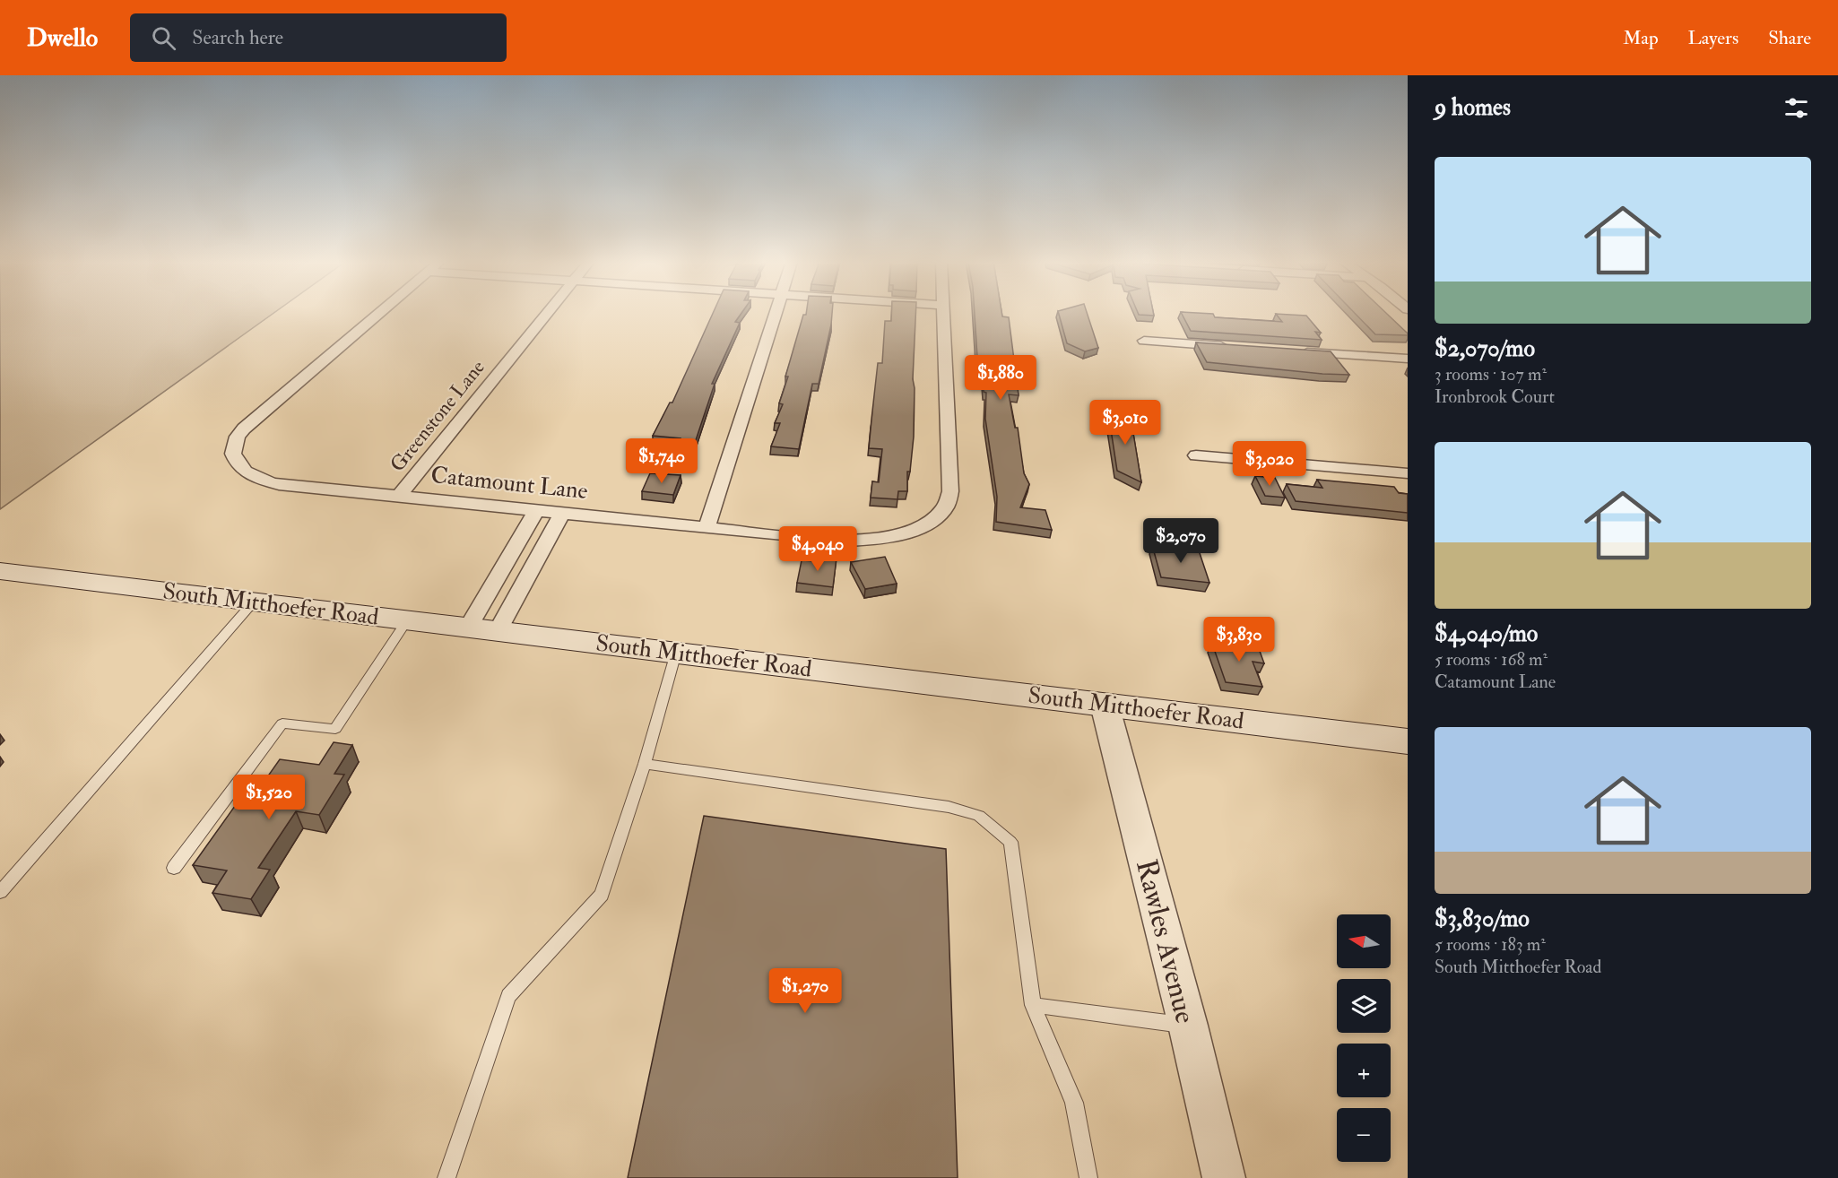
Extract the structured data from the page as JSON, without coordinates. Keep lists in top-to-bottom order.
{
  "streets": {
    "main road": ["South Mitthoefer Road"],
    "street": ["Greenstone Lane", "Catamount Lane", "Rawles Avenue"]
  },
  "crossings": [
    ["Greenstone Lane", "Catamount Lane"],
    ["South Mitthoefer Road", "Rawles Avenue"]
  ],
  "north": "left",
  "page": {
    "header": "Dwello",
    "search": "Search here",
    "nav": ["Map", "Layers", "Share"],
    "heading": "9 homes",
    "list": [
      {
        "name": "$2,070/mo",
        "note": "3 rooms · 107 m² · Ironbrook Court"
      },
      {
        "name": "$4,040/mo",
        "note": "5 rooms · 168 m² · Catamount Lane"
      },
      {
        "name": "$3,830/mo",
        "note": "5 rooms · 183 m² · South Mitthoefer Road"
      }
    ],
    "price": [
      "$1,880",
      "$3,010",
      "$1,740",
      "$3,020",
      "$2,070",
      "$4,040",
      "$3,830",
      "$1,520",
      "$1,270"
    ],
    "map_buttons": ["+", "−"]
  }
}
